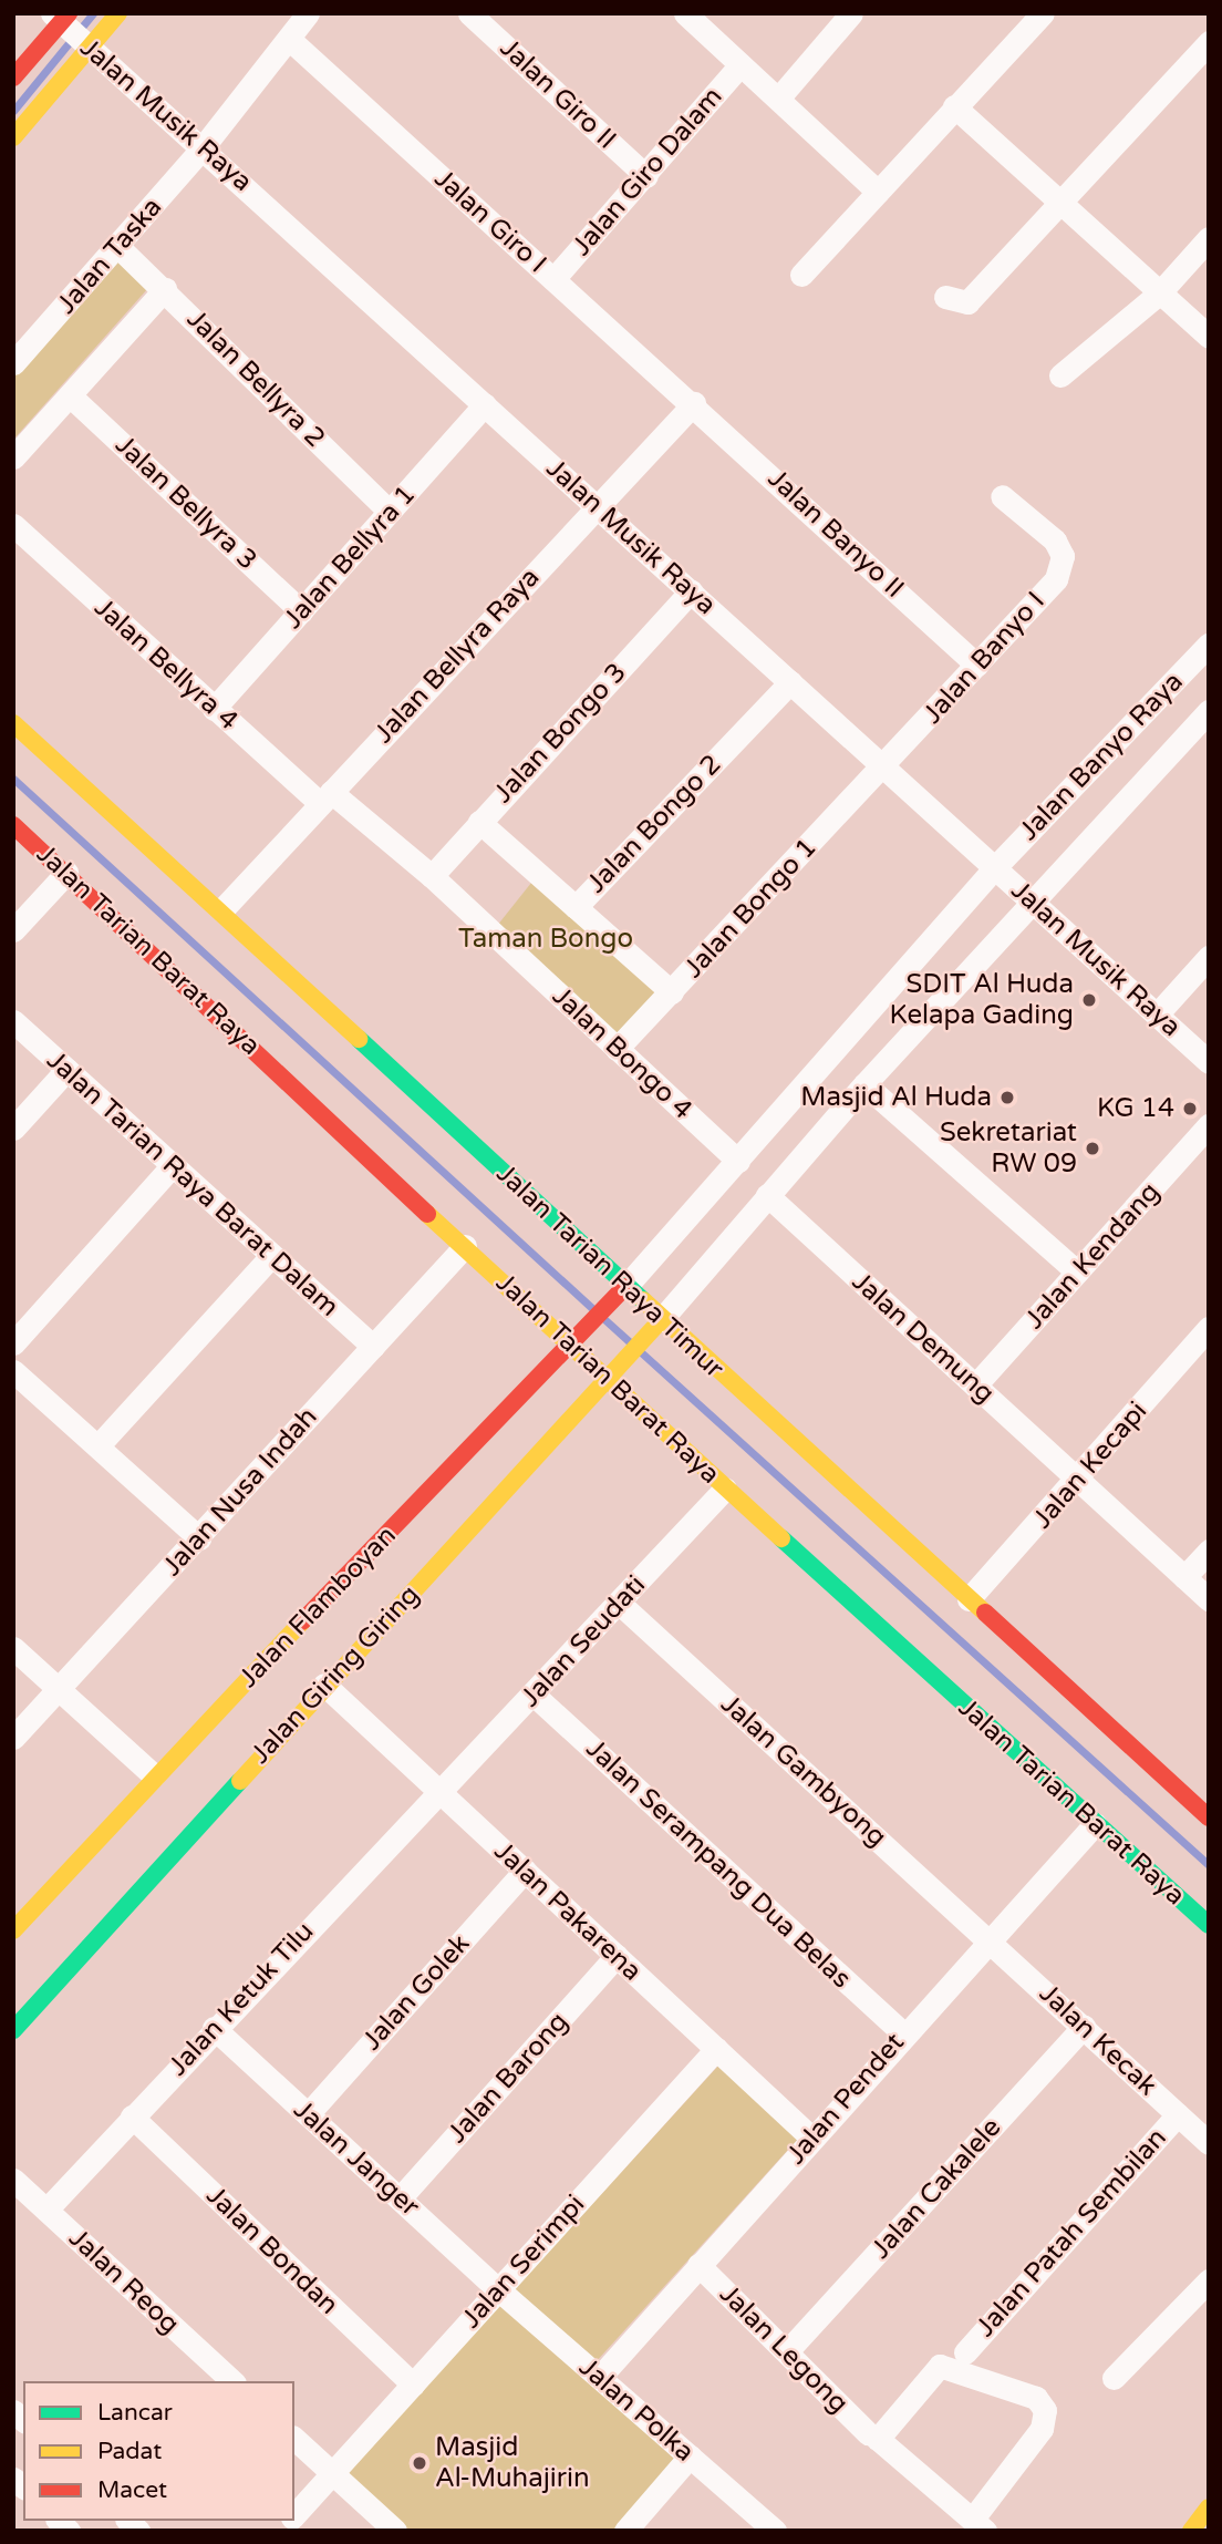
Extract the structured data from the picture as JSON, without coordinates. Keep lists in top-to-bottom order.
{
  "streets": {
    "street": [
      "Jalan Giro II",
      "Jalan Musik Raya",
      "Jalan Giro Dalam",
      "Jalan Giro I",
      "Jalan Taska",
      "Jalan Bellyra 2",
      "Jalan Bellyra 3",
      "Jalan Banyo II",
      "Jalan Bellyra 1",
      "Jalan Bellyra Raya",
      "Jalan Banyo I",
      "Jalan Bellyra 4",
      "Jalan Bongo 3",
      "Jalan Banyo Raya",
      "Jalan Bongo 2",
      "Jalan Bongo 1",
      "Jalan Tarian Barat Raya",
      "Jalan Bongo 4",
      "Jalan Tarian Raya Barat Dalam",
      "Jalan Kendang",
      "Jalan Tarian Raya Timur",
      "Jalan Demung",
      "Jalan Kecapi",
      "Jalan Nusa Indah",
      "Jalan Flamboyan",
      "Jalan Seudati",
      "Jalan Giring Giring",
      "Jalan Gambyong",
      "Jalan Serampang Dua Belas",
      "Jalan Pakarena",
      "Jalan Golek",
      "Jalan Ketuk Tilu",
      "Jalan Kecak",
      "Jalan Barong",
      "Jalan Pendet",
      "Jalan Janger",
      "Jalan Cakalele",
      "Jalan Patah Sembilan",
      "Jalan Bondan",
      "Jalan Serimpi",
      "Jalan Reog",
      "Jalan Legong",
      "Jalan Polka"
    ]
  },
  "crossings": [
    ["Jalan Giro II", "Jalan Giro Dalam"],
    ["Jalan Musik Raya", "Jalan Taska"],
    ["Jalan Musik Raya", "Jalan Bellyra 1"],
    ["Jalan Musik Raya", "Jalan Bellyra Raya"],
    ["Jalan Musik Raya", "Jalan Banyo I"],
    ["Jalan Musik Raya", "Jalan Bongo 3"],
    ["Jalan Musik Raya", "Jalan Banyo Raya"],
    ["Jalan Musik Raya", "Jalan Bongo 2"],
    ["Jalan Musik Raya", "Jalan Bongo 1"],
    ["Jalan Giro Dalam", "Jalan Giro I"],
    ["Jalan Giro I", "Jalan Taska"],
    ["Jalan Giro I", "Jalan Banyo II"],
    ["Jalan Giro I", "Jalan Bellyra Raya"],
    ["Jalan Taska", "Jalan Bellyra 2"],
    ["Jalan Bellyra 2", "Jalan Bellyra 1"],
    ["Jalan Bellyra 3", "Jalan Bellyra 1"],
    ["Jalan Banyo II", "Jalan Bellyra Raya"],
    ["Jalan Banyo II", "Jalan Banyo I"],
    ["Jalan Bellyra 1", "Jalan Bellyra 4"],
    ["Jalan Bellyra Raya", "Jalan Bellyra 4"],
    ["Jalan Bellyra Raya", "Jalan Bongo 4"],
    ["Jalan Bellyra Raya", "Jalan Tarian Raya Timur"],
    ["Jalan Banyo I", "Jalan Bongo 1"],
    ["Jalan Bellyra 4", "Jalan Bongo 4"],
    ["Jalan Bongo 3", "Jalan Bongo 2"],
    ["Jalan Bongo 3", "Jalan Bongo 4"],
    ["Jalan Banyo Raya", "Jalan Bongo 4"],
    ["Jalan Banyo Raya", "Jalan Tarian Raya Timur"],
    ["Jalan Banyo Raya", "Jalan Flamboyan"],
    ["Jalan Bongo 1", "Jalan Bongo 4"],
    ["Jalan Tarian Barat Raya", "Jalan Nusa Indah"],
    ["Jalan Tarian Barat Raya", "Jalan Flamboyan"],
    ["Jalan Tarian Barat Raya", "Jalan Seudati"],
    ["Jalan Tarian Barat Raya", "Jalan Giring Giring"],
    ["Jalan Tarian Barat Raya", "Jalan Pendet"],
    ["Jalan Tarian Raya Barat Dalam", "Jalan Nusa Indah"],
    ["Jalan Kendang", "Jalan Demung"],
    ["Jalan Tarian Raya Timur", "Jalan Kecapi"],
    ["Jalan Tarian Raya Timur", "Jalan Flamboyan"],
    ["Jalan Tarian Raya Timur", "Jalan Giring Giring"],
    ["Jalan Demung", "Jalan Kecapi"],
    ["Jalan Seudati", "Jalan Gambyong"],
    ["Jalan Seudati", "Jalan Serampang Dua Belas"],
    ["Jalan Seudati", "Jalan Pakarena"],
    ["Jalan Seudati", "Jalan Ketuk Tilu"],
    ["Jalan Giring Giring", "Jalan Pakarena"],
    ["Jalan Gambyong", "Jalan Kecak"],
    ["Jalan Gambyong", "Jalan Pendet"],
    ["Jalan Serampang Dua Belas", "Jalan Pendet"],
    ["Jalan Pakarena", "Jalan Golek"],
    ["Jalan Pakarena", "Jalan Ketuk Tilu"],
    ["Jalan Pakarena", "Jalan Barong"],
    ["Jalan Pakarena", "Jalan Pendet"],
    ["Jalan Pakarena", "Jalan Serimpi"],
    ["Jalan Golek", "Jalan Janger"],
    ["Jalan Ketuk Tilu", "Jalan Janger"],
    ["Jalan Ketuk Tilu", "Jalan Bondan"],
    ["Jalan Ketuk Tilu", "Jalan Reog"],
    ["Jalan Kecak", "Jalan Pendet"],
    ["Jalan Kecak", "Jalan Cakalele"],
    ["Jalan Kecak", "Jalan Patah Sembilan"],
    ["Jalan Barong", "Jalan Janger"],
    ["Jalan Pendet", "Jalan Legong"],
    ["Jalan Pendet", "Jalan Polka"],
    ["Jalan Janger", "Jalan Serimpi"],
    ["Jalan Janger", "Jalan Polka"],
    ["Jalan Cakalele", "Jalan Legong"],
    ["Jalan Bondan", "Jalan Serimpi"],
    ["Jalan Serimpi", "Jalan Polka"]
  ],
  "parks": ["Taman Bongo"],
  "places": [
    "SDIT Al Huda Kelapa Gading",
    "Masjid Al Huda",
    "KG 14",
    "Sekretariat RW 09",
    "Masjid Al-Muhajirin"
  ],
  "legend": ["Lancar", "Padat", "Macet"]
}
